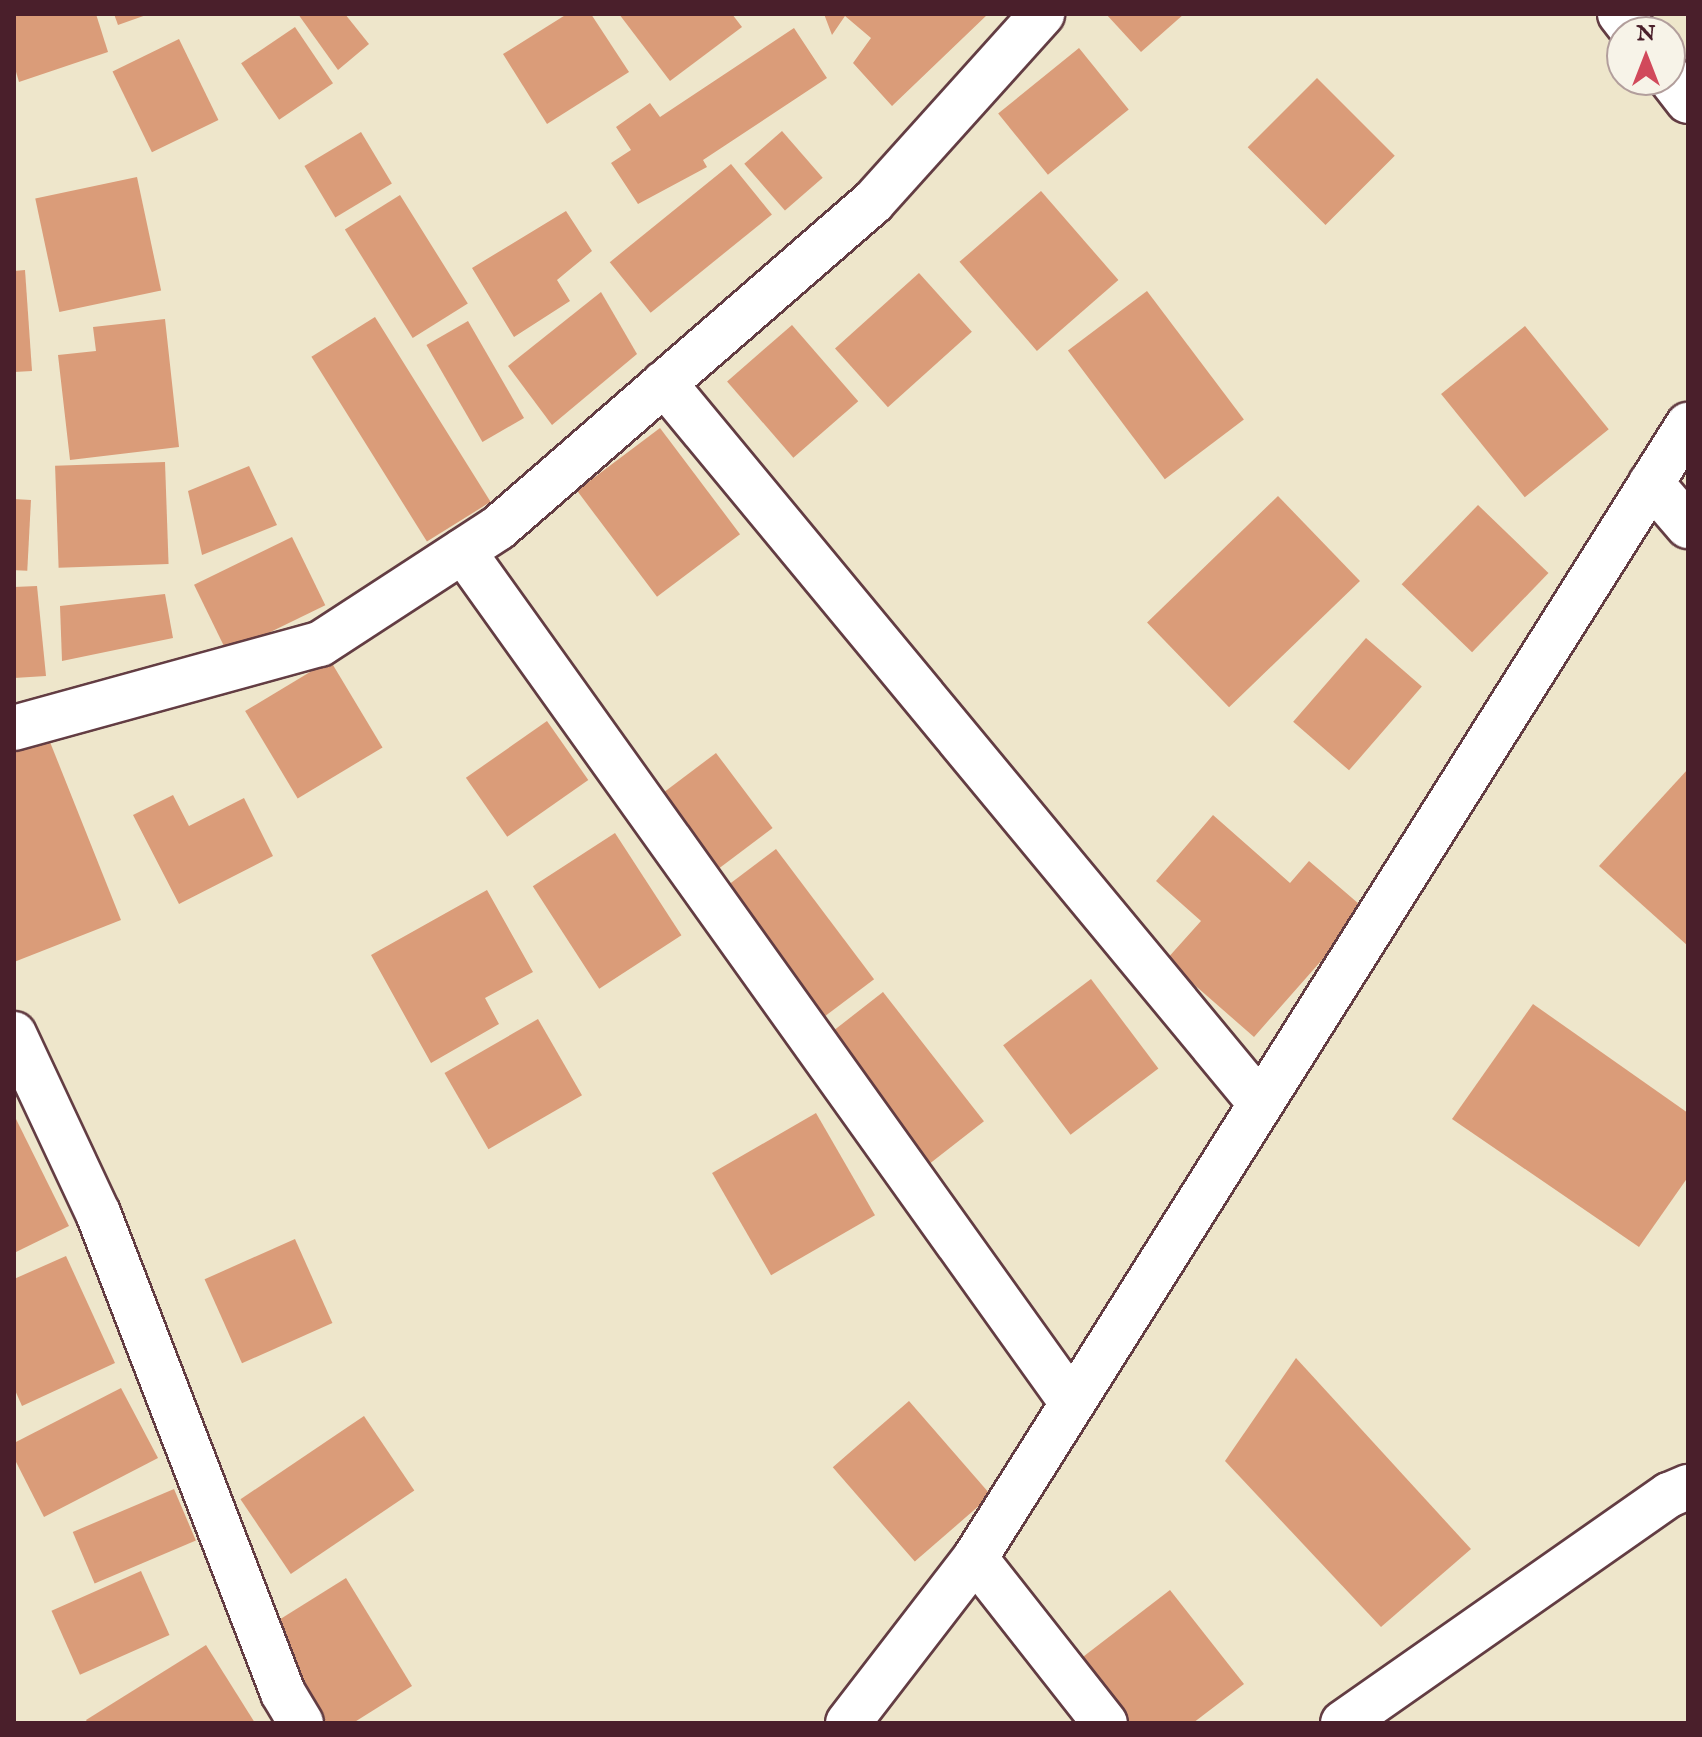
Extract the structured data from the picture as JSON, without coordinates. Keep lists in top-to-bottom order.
{
  "north": "top"
}
